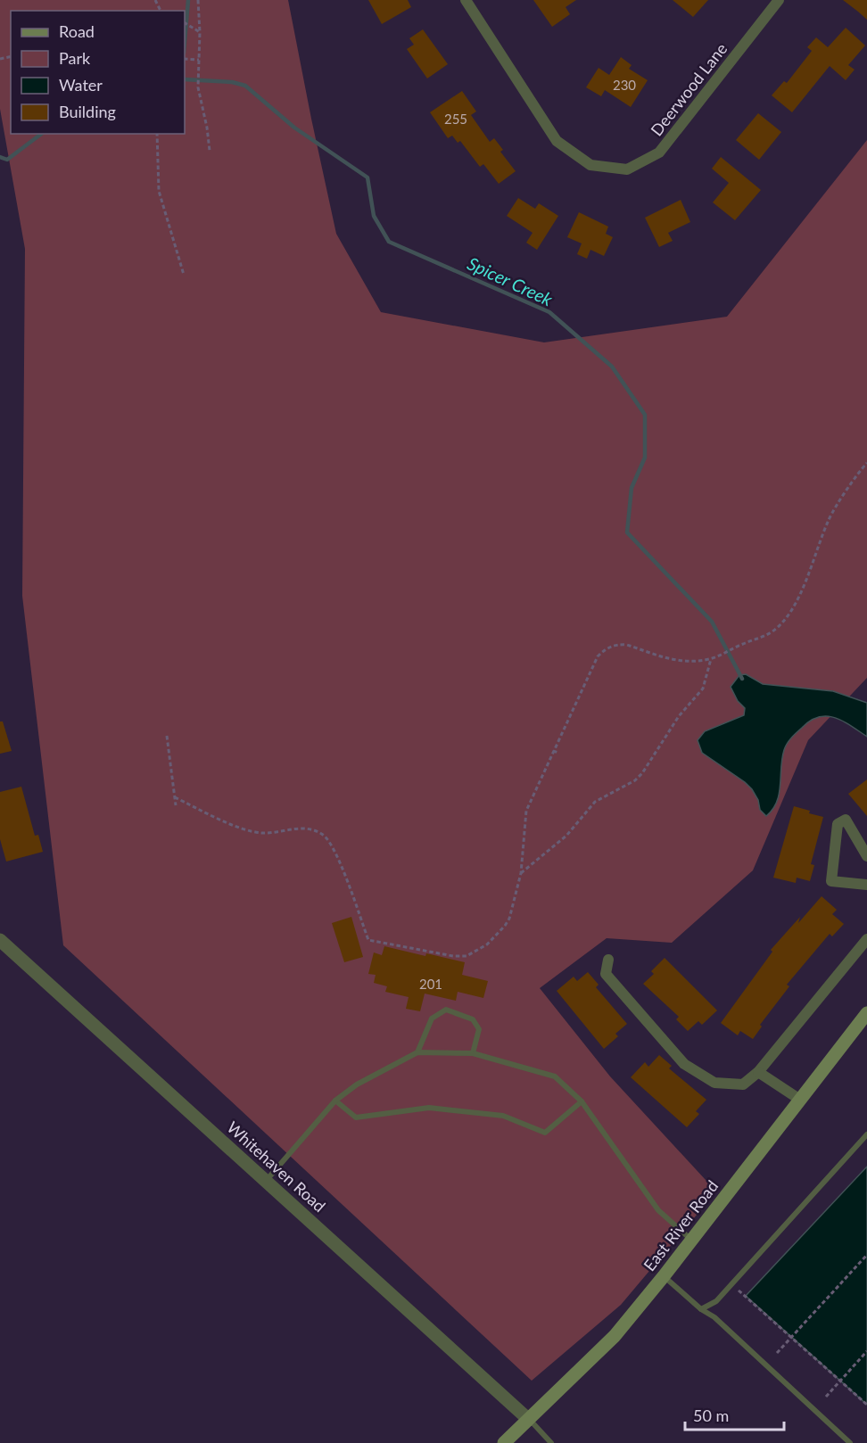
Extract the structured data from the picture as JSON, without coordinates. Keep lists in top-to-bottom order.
{
  "streets": {
    "main road": ["East River Road"],
    "street": ["Deerwood Lane", "Whitehaven Road"]
  },
  "crossings": [
    ["Whitehaven Road", "East River Road"]
  ],
  "water": ["Spicer Creek"],
  "house_numbers": ["230", "255", "201"],
  "legend": [
    "Road",
    "Park",
    "Water",
    "Building"
  ],
  "scale_bar": "50 m"
}
